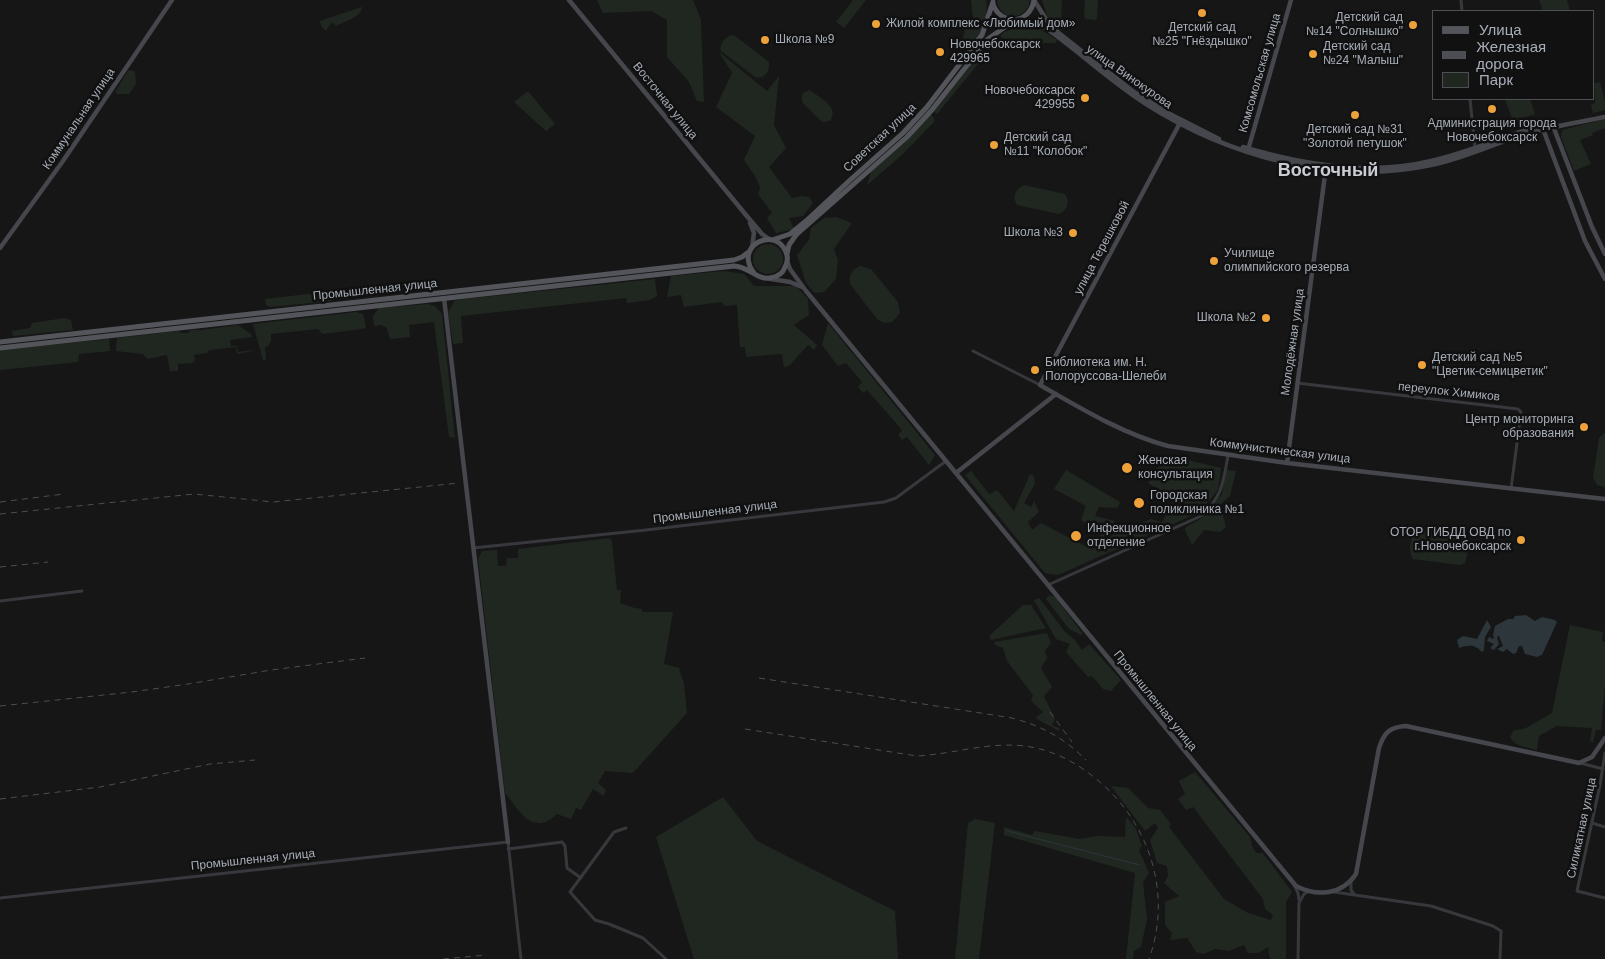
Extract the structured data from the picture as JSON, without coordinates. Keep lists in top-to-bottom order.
{
  "streets": {
    "main road": ["Советская улица", "Промышленная улица"],
    "street": [
      "Комсомольская улица",
      "улица Винокурова",
      "Восточная улица",
      "Коммунальная улица",
      "улица Терешковой",
      "Молодёжная улица",
      "переулок Химиков",
      "Коммунистическая улица",
      "Силикатная улица"
    ]
  },
  "crossings": [
    ["Комсомольская улица", "улица Винокурова"],
    ["улица Винокурова", "Советская улица"],
    ["улица Винокурова", "улица Терешковой"],
    ["улица Винокурова", "Молодёжная улица"],
    ["Восточная улица", "Советская улица"],
    ["Восточная улица", "Промышленная улица"],
    ["Советская улица", "Промышленная улица"],
    ["улица Терешковой", "Коммунистическая улица"],
    ["Молодёжная улица", "переулок Химиков"],
    ["Молодёжная улица", "Коммунистическая улица"],
    ["переулок Химиков", "Коммунистическая улица"]
  ],
  "districts": ["Восточный"],
  "places": [
    "Детский сад №25 \"Гнёздышко\"",
    "Жилой комплекс «Любимый дом»",
    "Детский сад №14 \"Солнышко\"",
    "Школа №9",
    "Новочебоксарск 429965",
    "Детский сад №24 \"Малыш\"",
    "Новочебоксарск 429955",
    "Администрация города Новочебоксарск",
    "Детский сад №31 \"Золотой петушок\"",
    "Детский сад №11 \"Колобок\"",
    "Школа №3",
    "Училище олимпийского резерва",
    "Школа №2",
    "Детский сад №5 \"Цветик-семицветик\"",
    "Библиотека им. Н. Полоруссова-Шелеби",
    "Центр мониторинга образования",
    "Женская консультация",
    "Городская поликлиника №1",
    "Инфекционное отделение",
    "ОТОР ГИБДД ОВД по г.Новочебоксарск"
  ],
  "legend": ["Улица", "Железная дорога", "Парк"]
}
